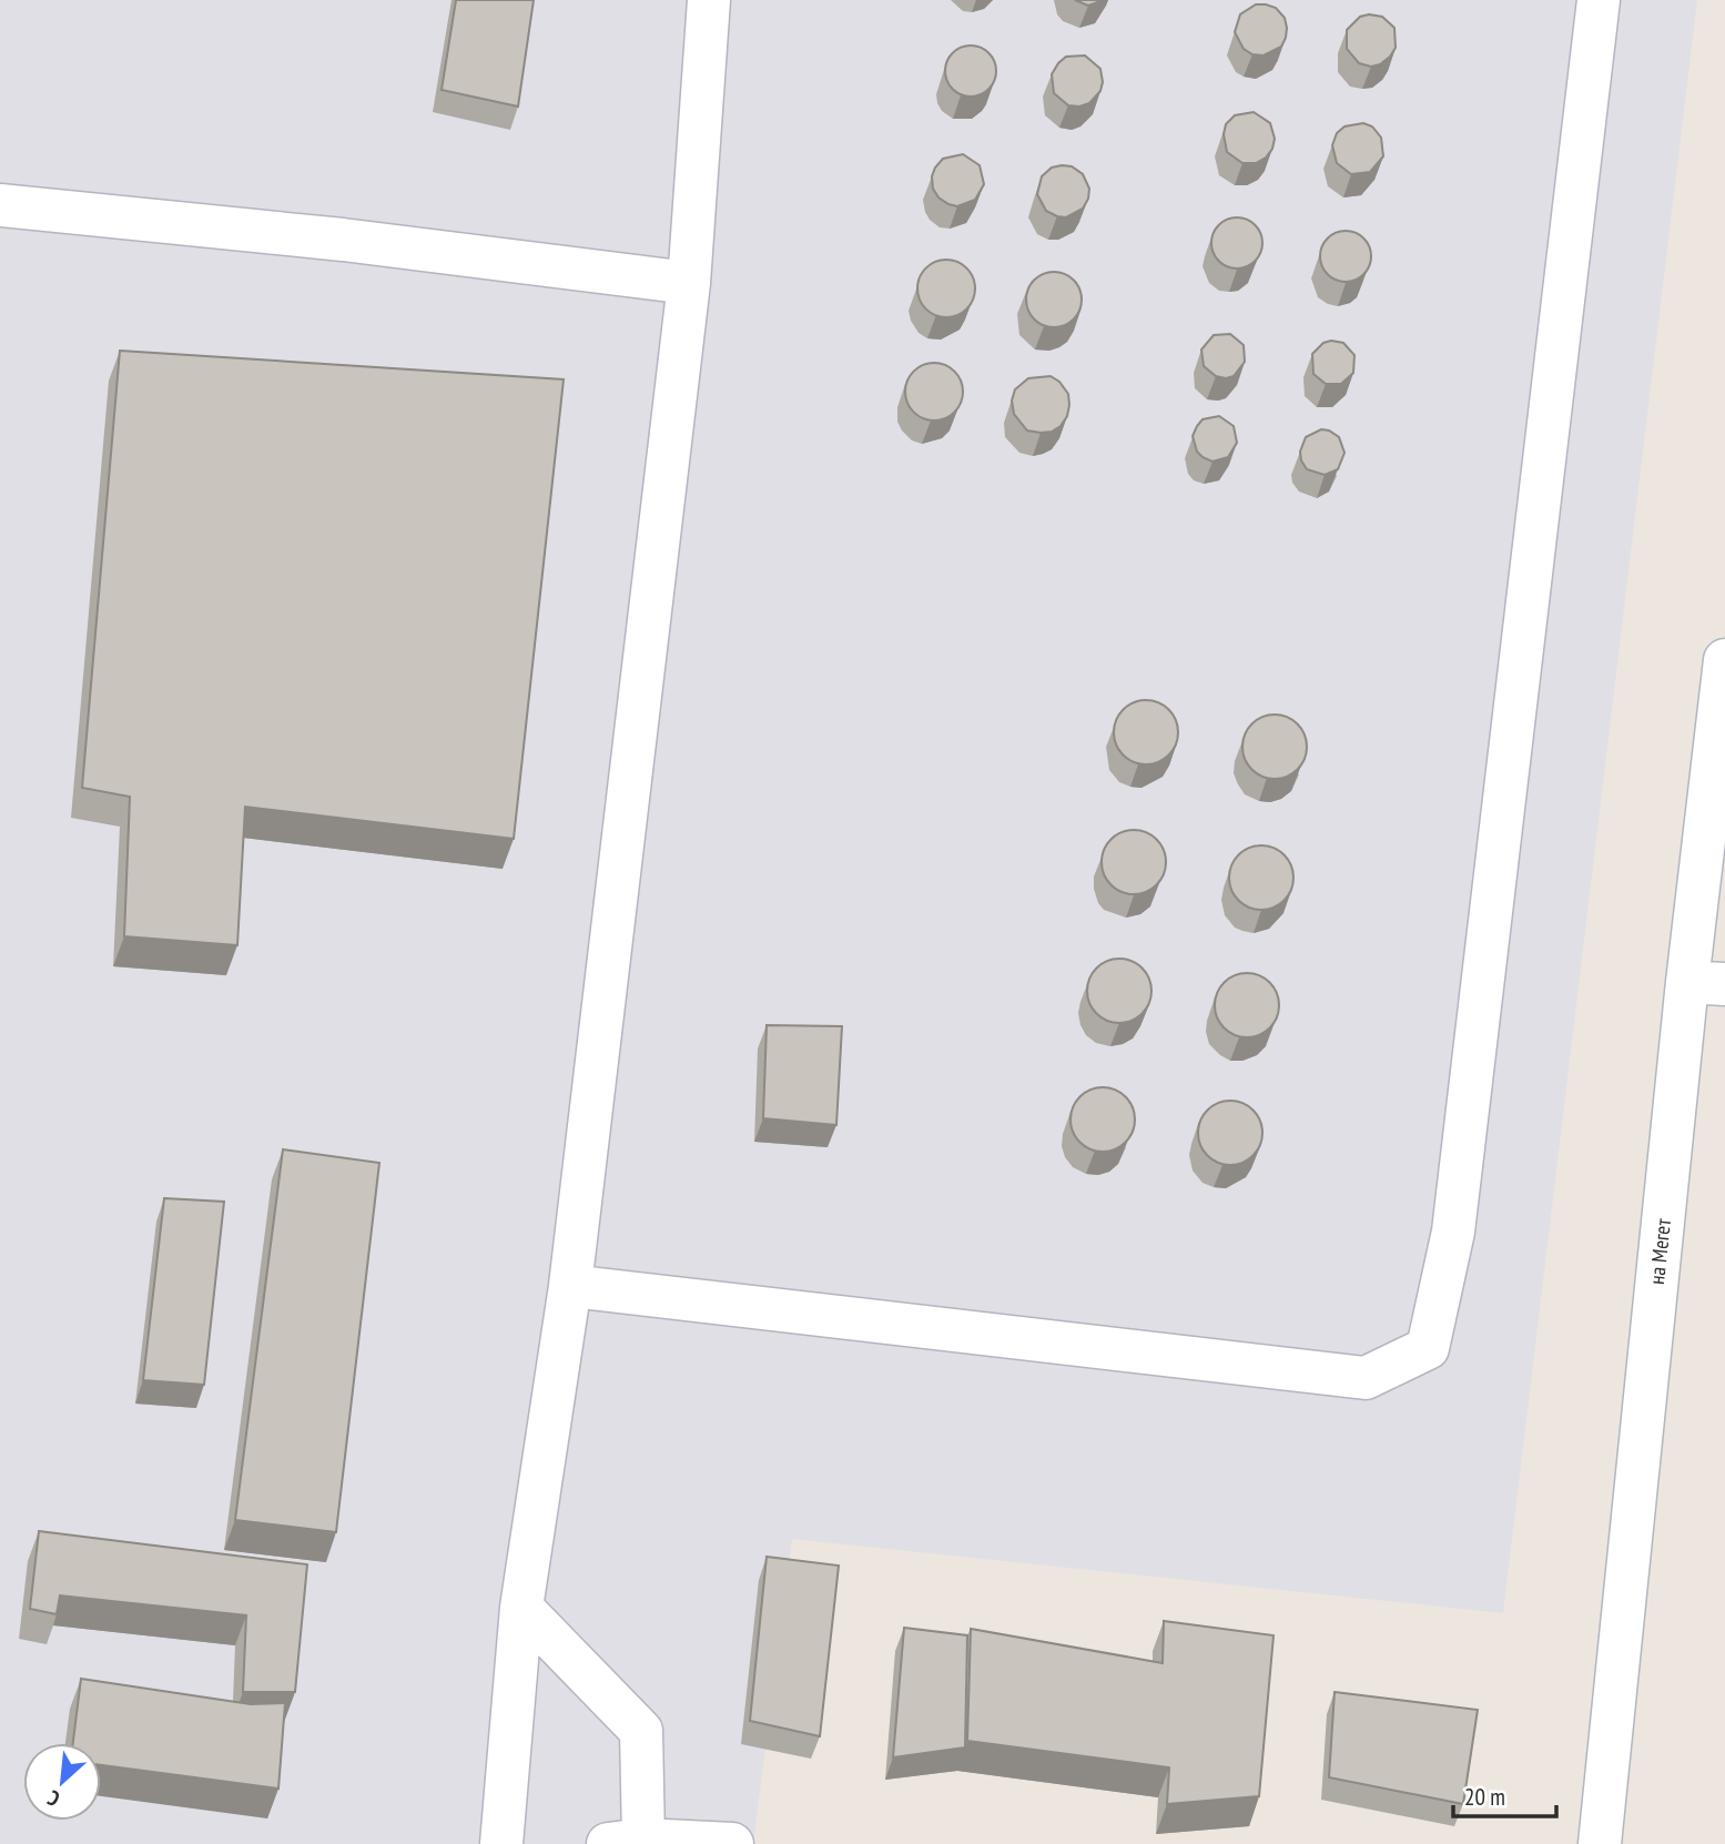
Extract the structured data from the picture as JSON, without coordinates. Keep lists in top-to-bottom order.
{
  "streets": {
    "street": ["на Мегет"]
  },
  "scale_bar": "20 m",
  "north": "bottom left"
}
